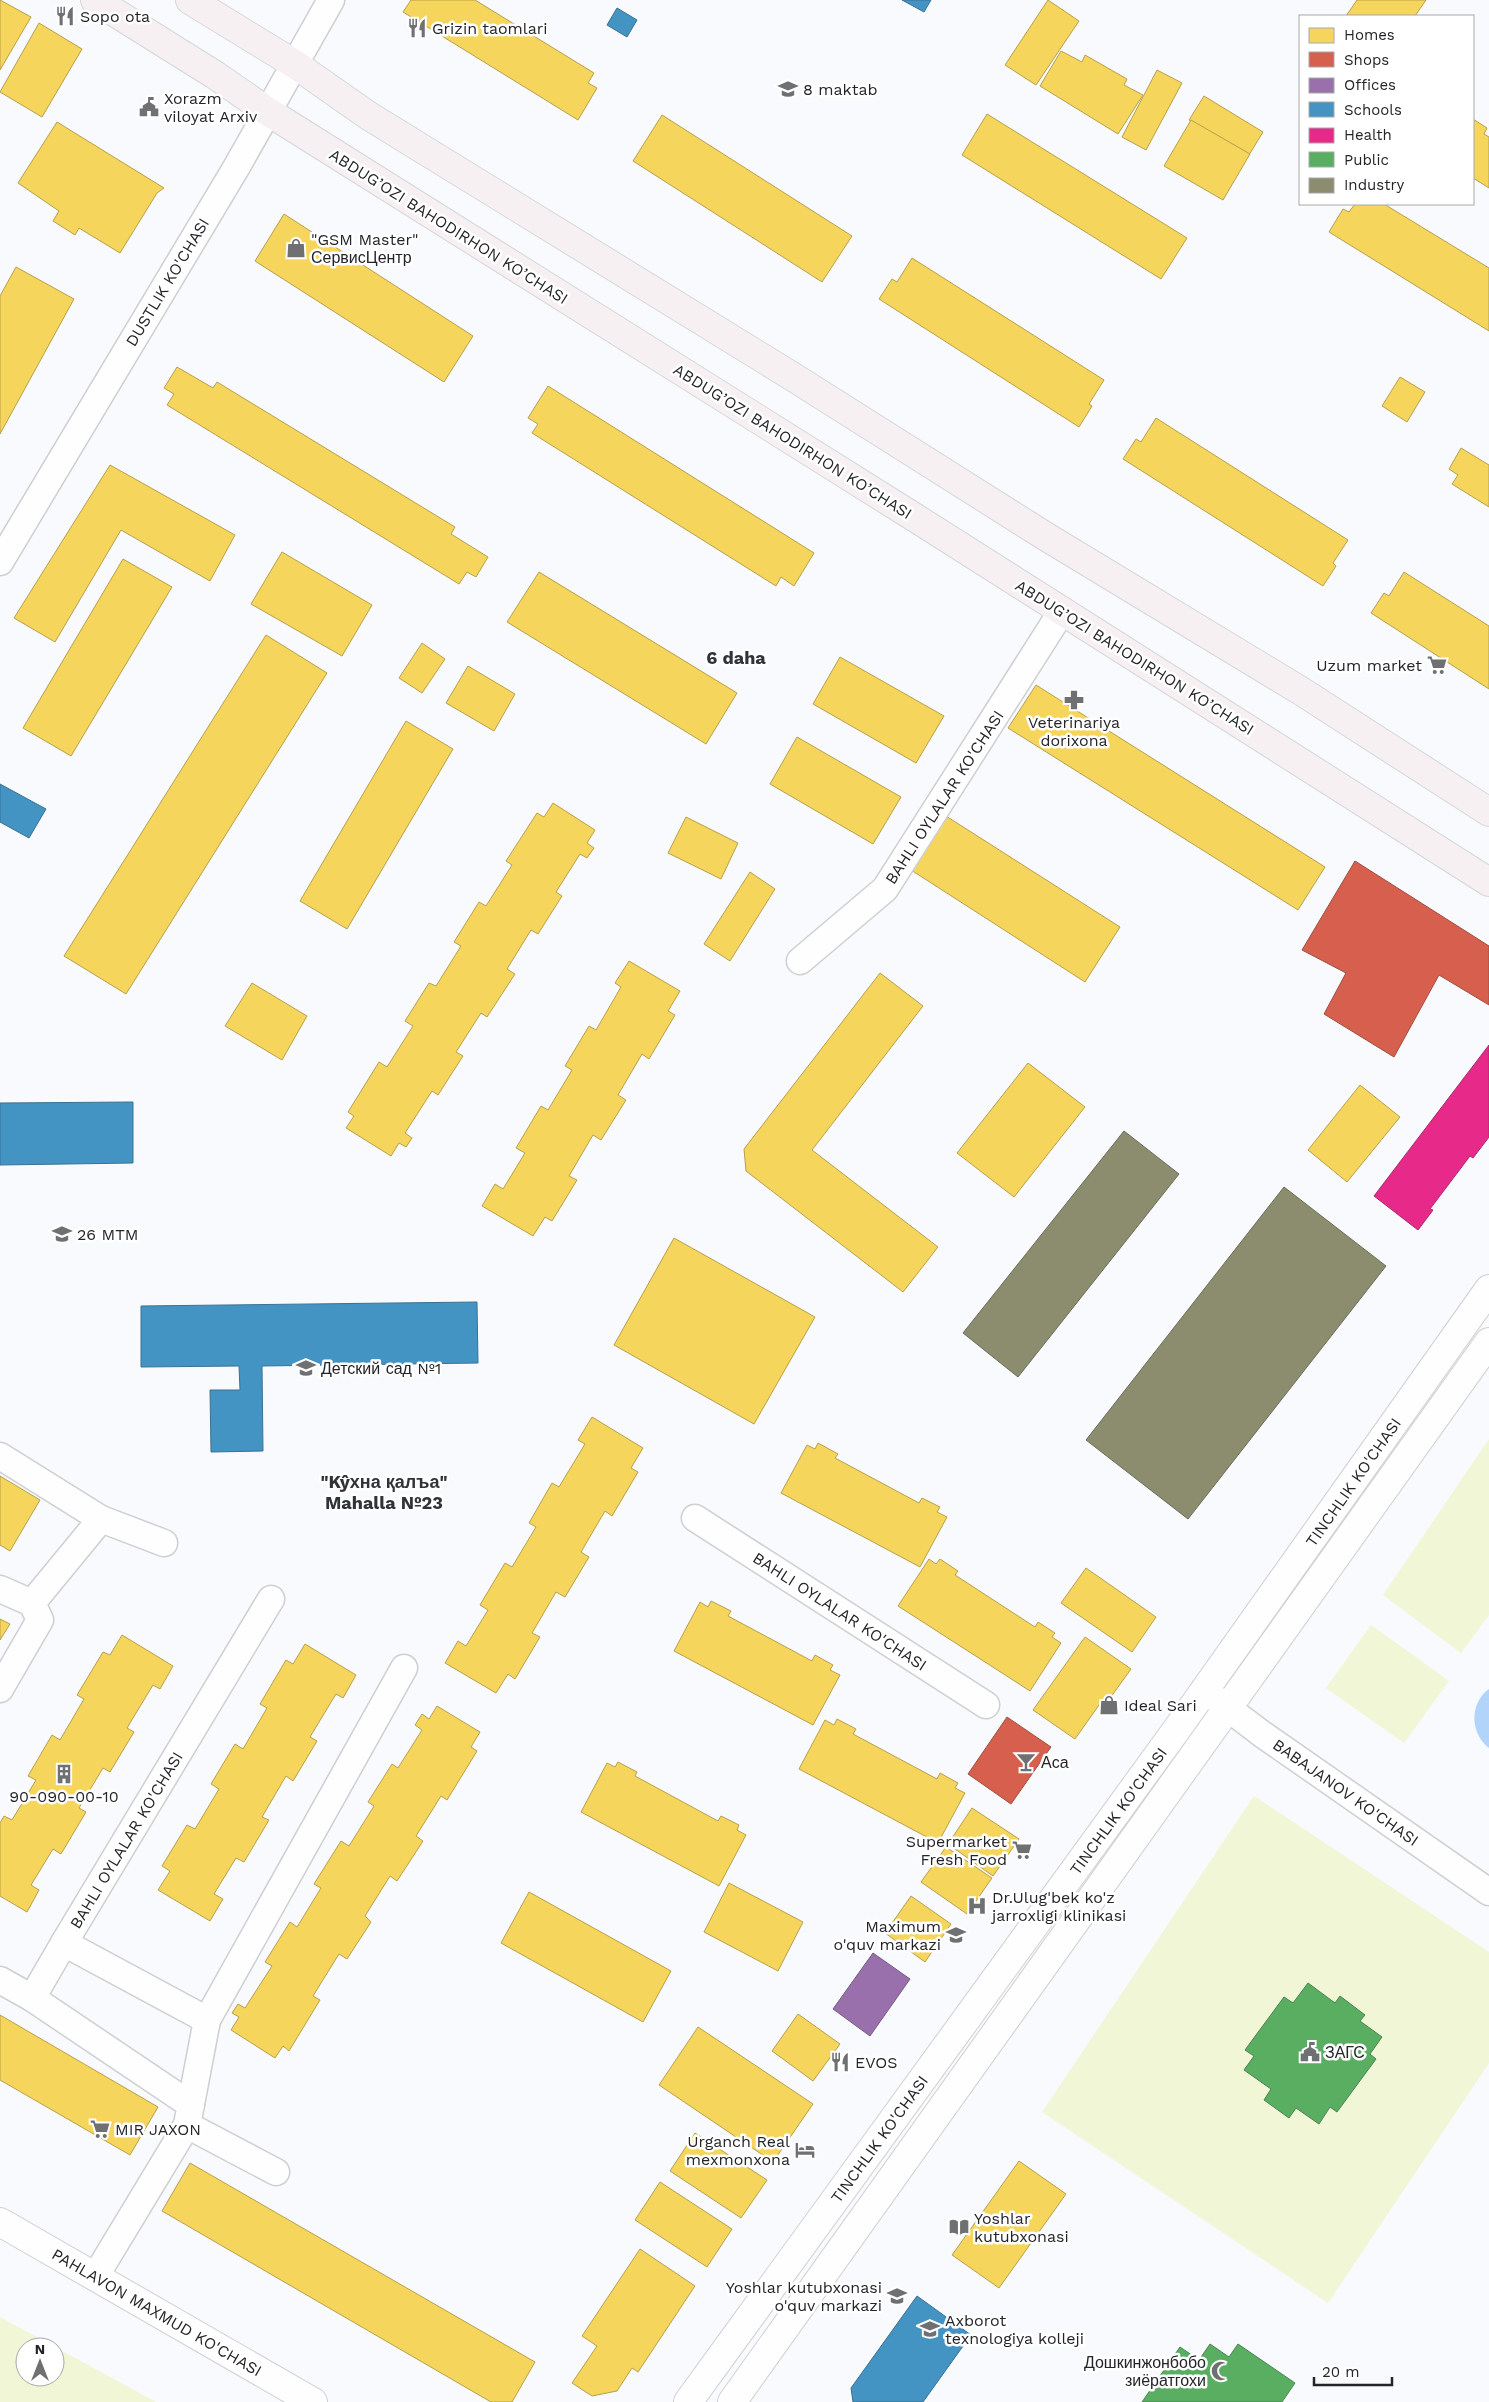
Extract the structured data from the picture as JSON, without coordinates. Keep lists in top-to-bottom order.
{
  "streets": {
    "main road": ["ABDUG’OZI BAHODIRHON KO’CHASI", "TINCHLIK KO'CHASI", "PAHLAVON MAXMUD KO'CHASI"],
    "street": ["DUSTLIK KO'CHASI", "BAHLI OYLALAR KO'CHASI", "BABAJANOV KO'CHASI"]
  },
  "crossings": [
    ["ABDUG’OZI BAHODIRHON KO’CHASI", "DUSTLIK KO'CHASI"],
    ["ABDUG’OZI BAHODIRHON KO’CHASI", "BAHLI OYLALAR KO'CHASI"],
    ["TINCHLIK KO'CHASI", "BABAJANOV KO'CHASI"]
  ],
  "districts": ["6 daha", "\"Kŷхна қалъа\" Mahalla №23"],
  "places": {
    "restaurant": ["Sopo ota", "Grizin taomlari", "EVOS"],
    "school or university": [
      "8 maktab",
      "26 MTM",
      "Детский сад №1",
      "Maximum o'quv markazi",
      "Yoshlar kutubxonasi o'quv markazi",
      "Axborot texnologiya kolleji"
    ],
    "public building": ["Xorazm viloyat Arxiv", "ЗАГС"],
    "shop": ["\"GSM Master\" СервисЦентр", "Ideal Sari"],
    "supermarket": ["Uzum market", "Supermarket Fresh Food", "MIR JAXON"],
    "pharmacy": ["Veterinariya dorixona"],
    "bar": ["Аса"],
    "building": ["90-090-00-10"],
    "hospital": ["Dr.Ulug'bek ko'z jarroxligi klinikasi"],
    "hotel": ["Urganch Real mexmonxona"],
    "library": ["Yoshlar kutubxonasi"],
    "mosque": ["Дошкинжонбобо зиёратгохи"]
  },
  "legend": [
    "Homes",
    "Shops",
    "Offices",
    "Schools",
    "Health",
    "Public",
    "Industry"
  ],
  "scale_bar": "20 m",
  "north": "top"
}
